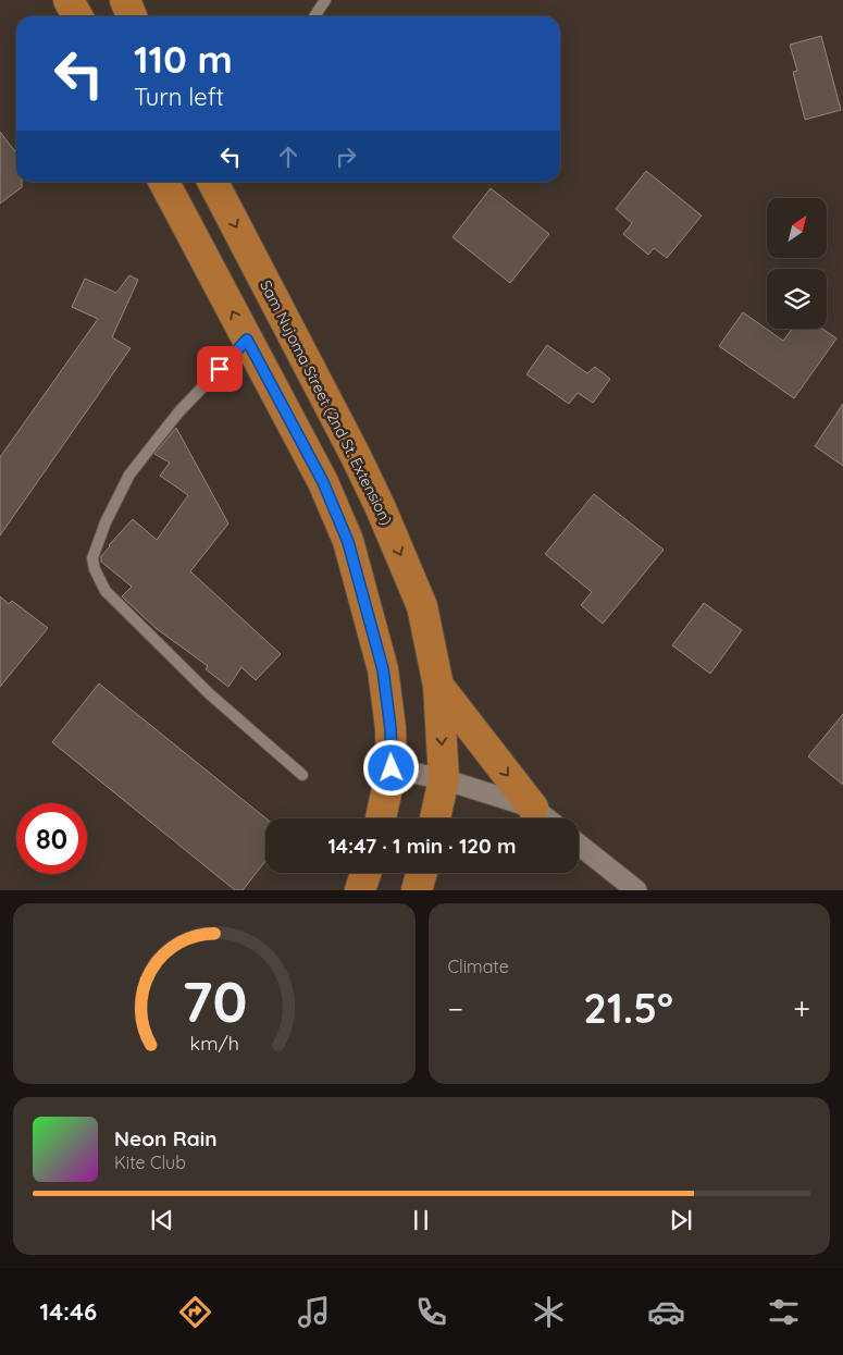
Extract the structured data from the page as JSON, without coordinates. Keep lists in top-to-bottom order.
{
  "streets": {
    "highway": ["Sam Nujoma Street (2nd St. Extension)"]
  },
  "north": "top right",
  "page": {
    "turn": ["110 m", "Turn left"],
    "limit": "80",
    "trip": "14:47 · 1 min · 120 m",
    "tile": "Climate",
    "heat": ["−", "21.5°", "+"],
    "song": ["Neon Rain", "Kite Club"],
    "tabs": "14:46",
    "gauge": ["70", "km/h"]
  }
}
